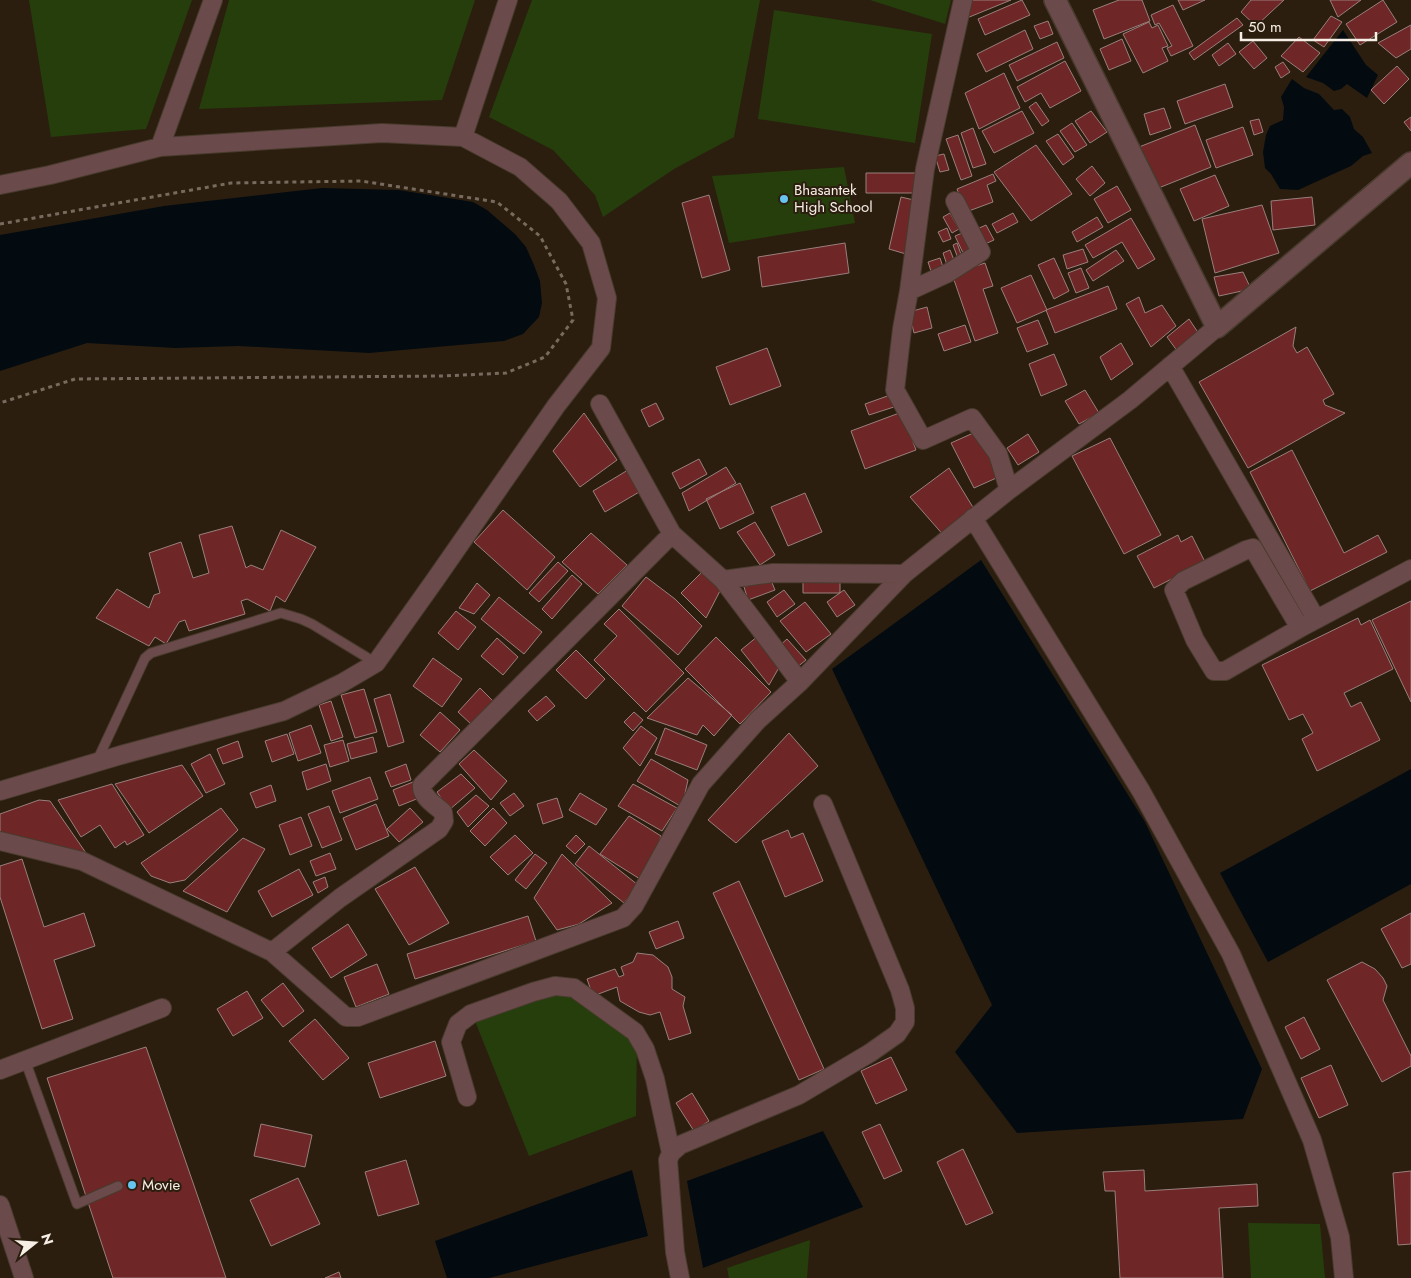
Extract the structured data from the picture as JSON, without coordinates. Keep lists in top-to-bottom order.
{
  "places": ["Bhasantek High School", "Movie"],
  "scale_bar": "50 m",
  "north": "right"
}
